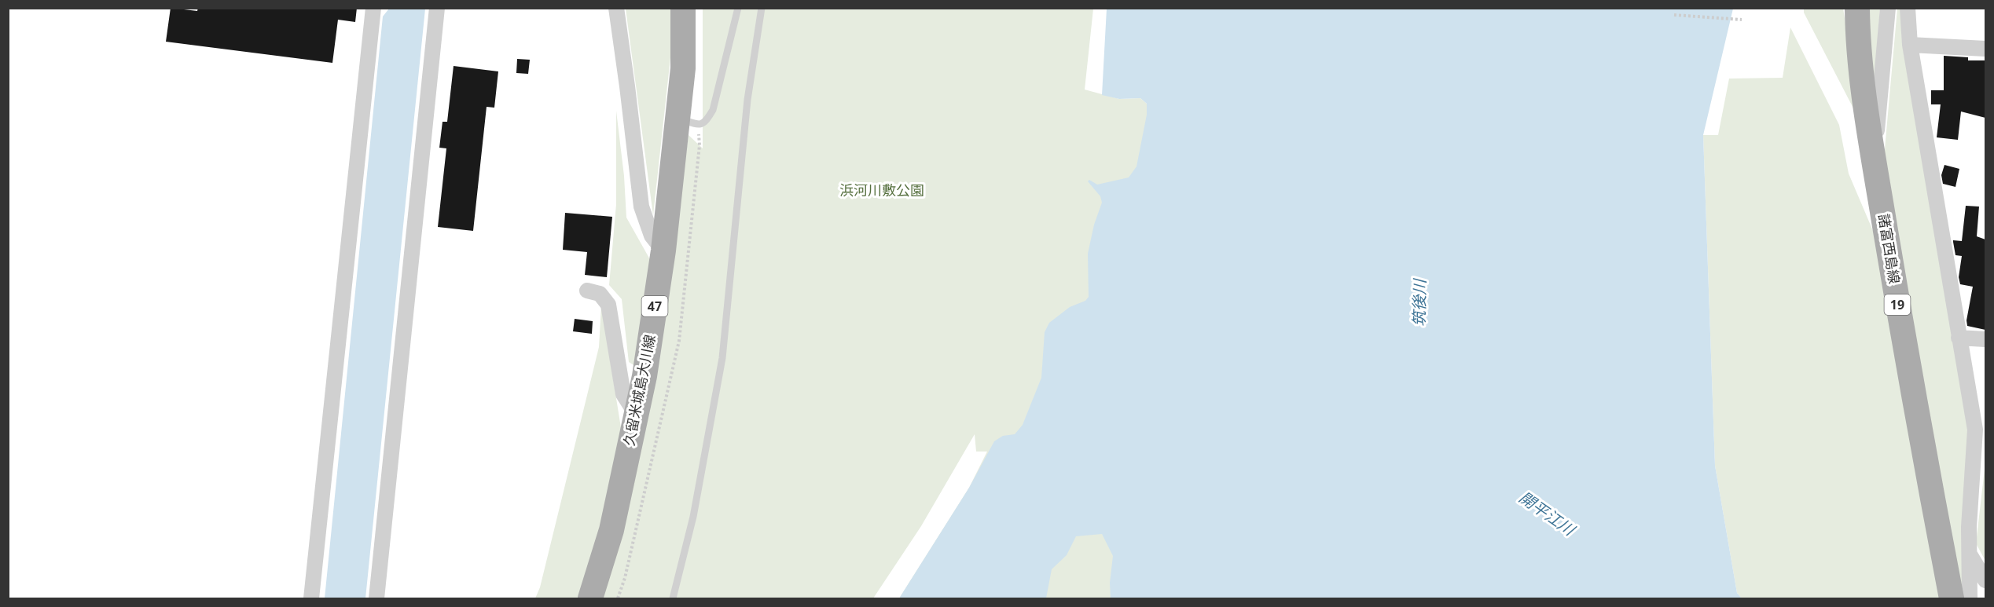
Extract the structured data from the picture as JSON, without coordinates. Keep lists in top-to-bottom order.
{
  "streets": {
    "main road": [
      "諸富西島線",
      "19",
      "47",
      "久留米城島大川線"
    ]
  },
  "water": ["筑後川", "開平江川"],
  "parks": ["浜河川敷公園"]
}
